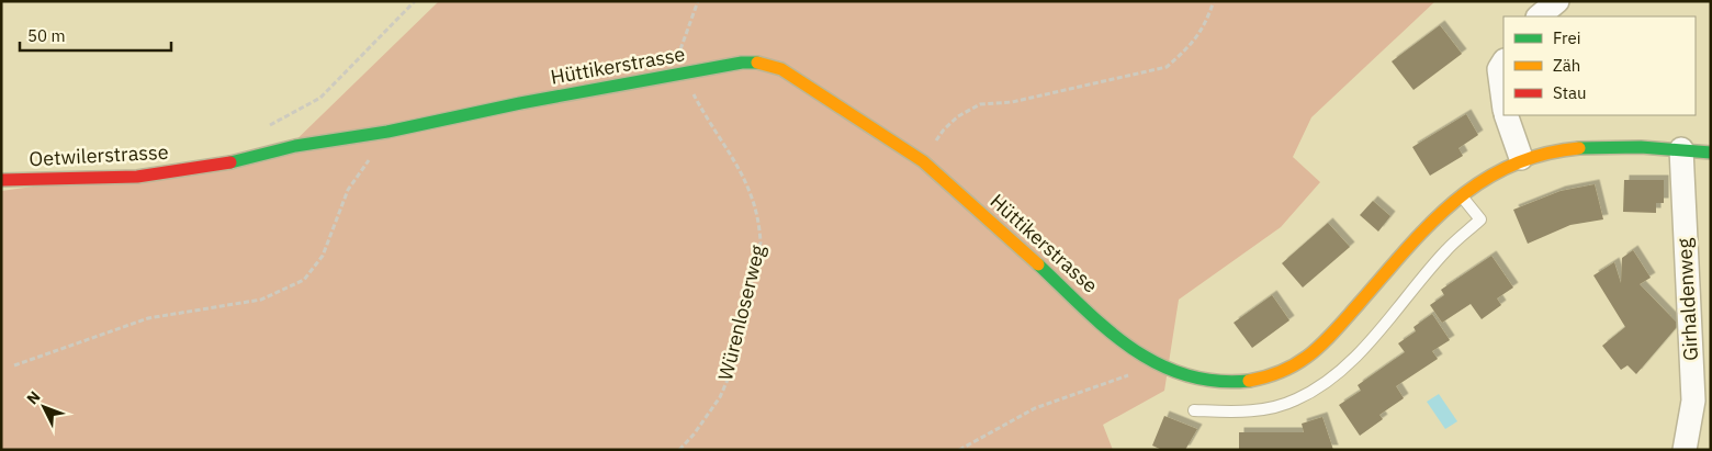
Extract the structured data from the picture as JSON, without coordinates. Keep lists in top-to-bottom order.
{
  "streets": {
    "street": ["Hüttikerstrasse", "Oetwilerstrasse", "Girhaldenweg"],
    "path": ["Würenloserweg"]
  },
  "crossings": [
    ["Hüttikerstrasse", "Oetwilerstrasse"],
    ["Hüttikerstrasse", "Girhaldenweg"]
  ],
  "legend": ["Frei", "Zäh", "Stau"],
  "scale_bar": "50 m",
  "north": "top left"
}
